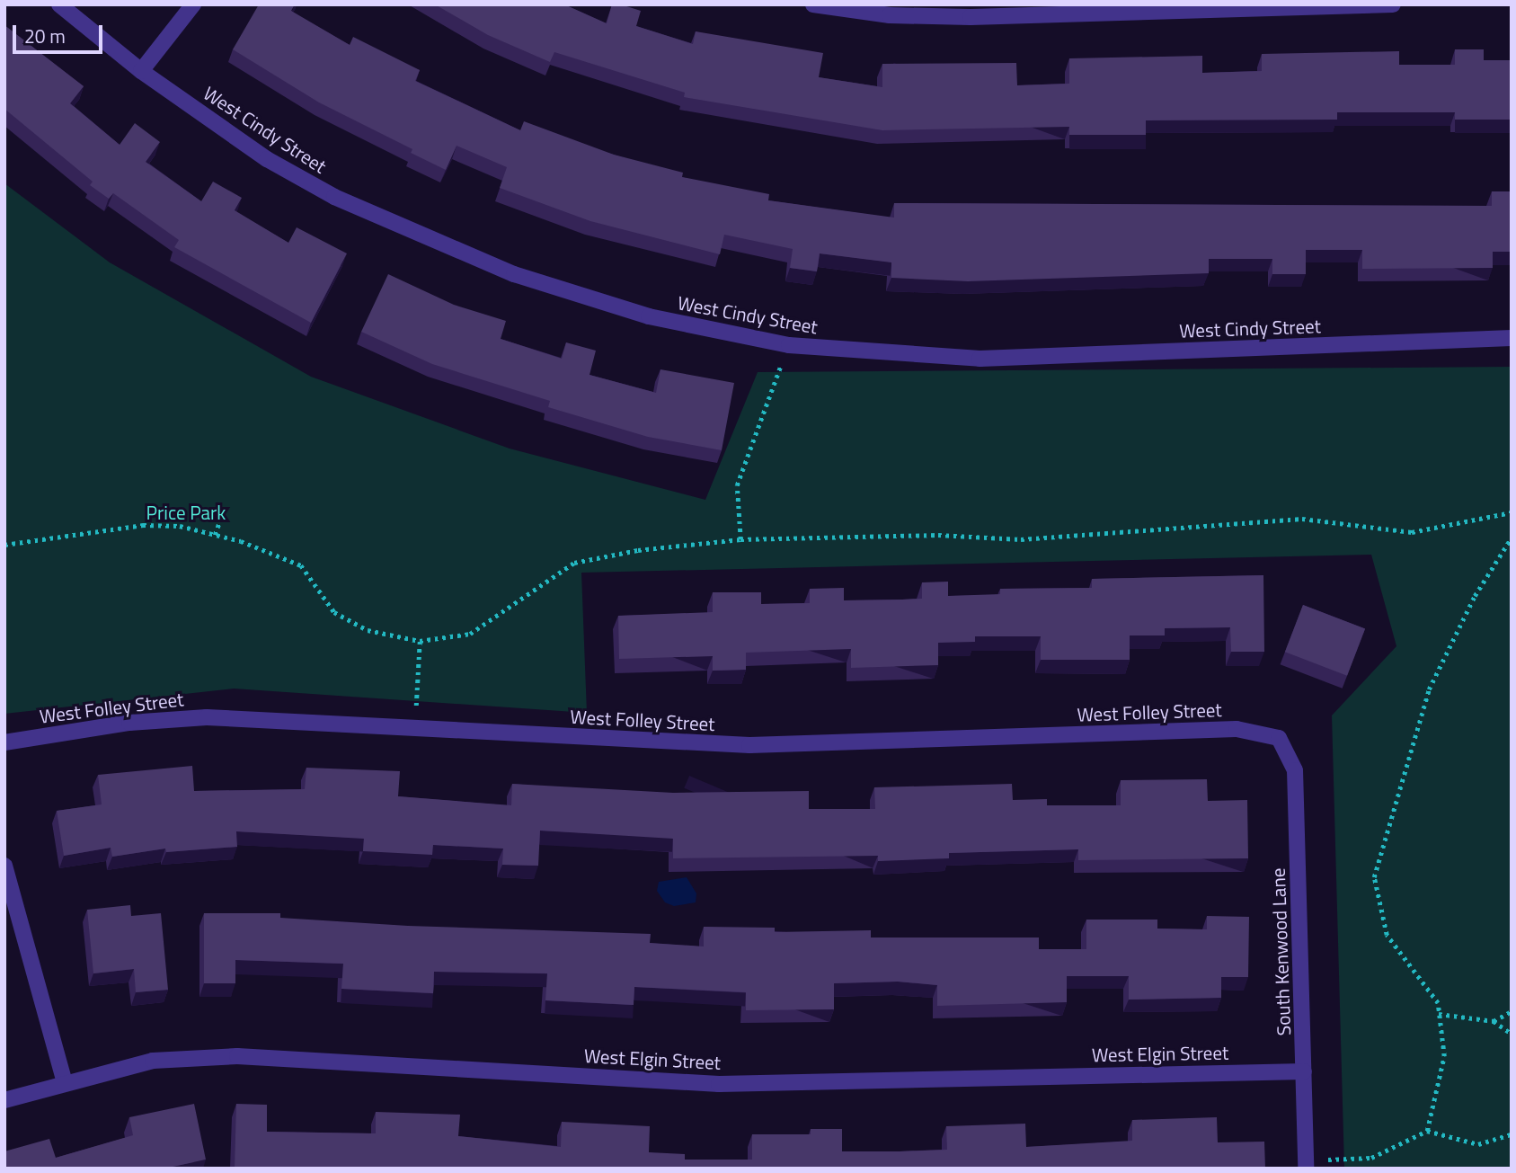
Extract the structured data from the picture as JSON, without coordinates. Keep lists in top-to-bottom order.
{
  "streets": {
    "street": [
      "West Cindy Street",
      "West Folley Street",
      "South Kenwood Lane",
      "West Elgin Street"
    ]
  },
  "crossings": [
    ["West Folley Street", "South Kenwood Lane"],
    ["South Kenwood Lane", "West Elgin Street"]
  ],
  "parks": ["Price Park"],
  "scale_bar": "20 m"
}
